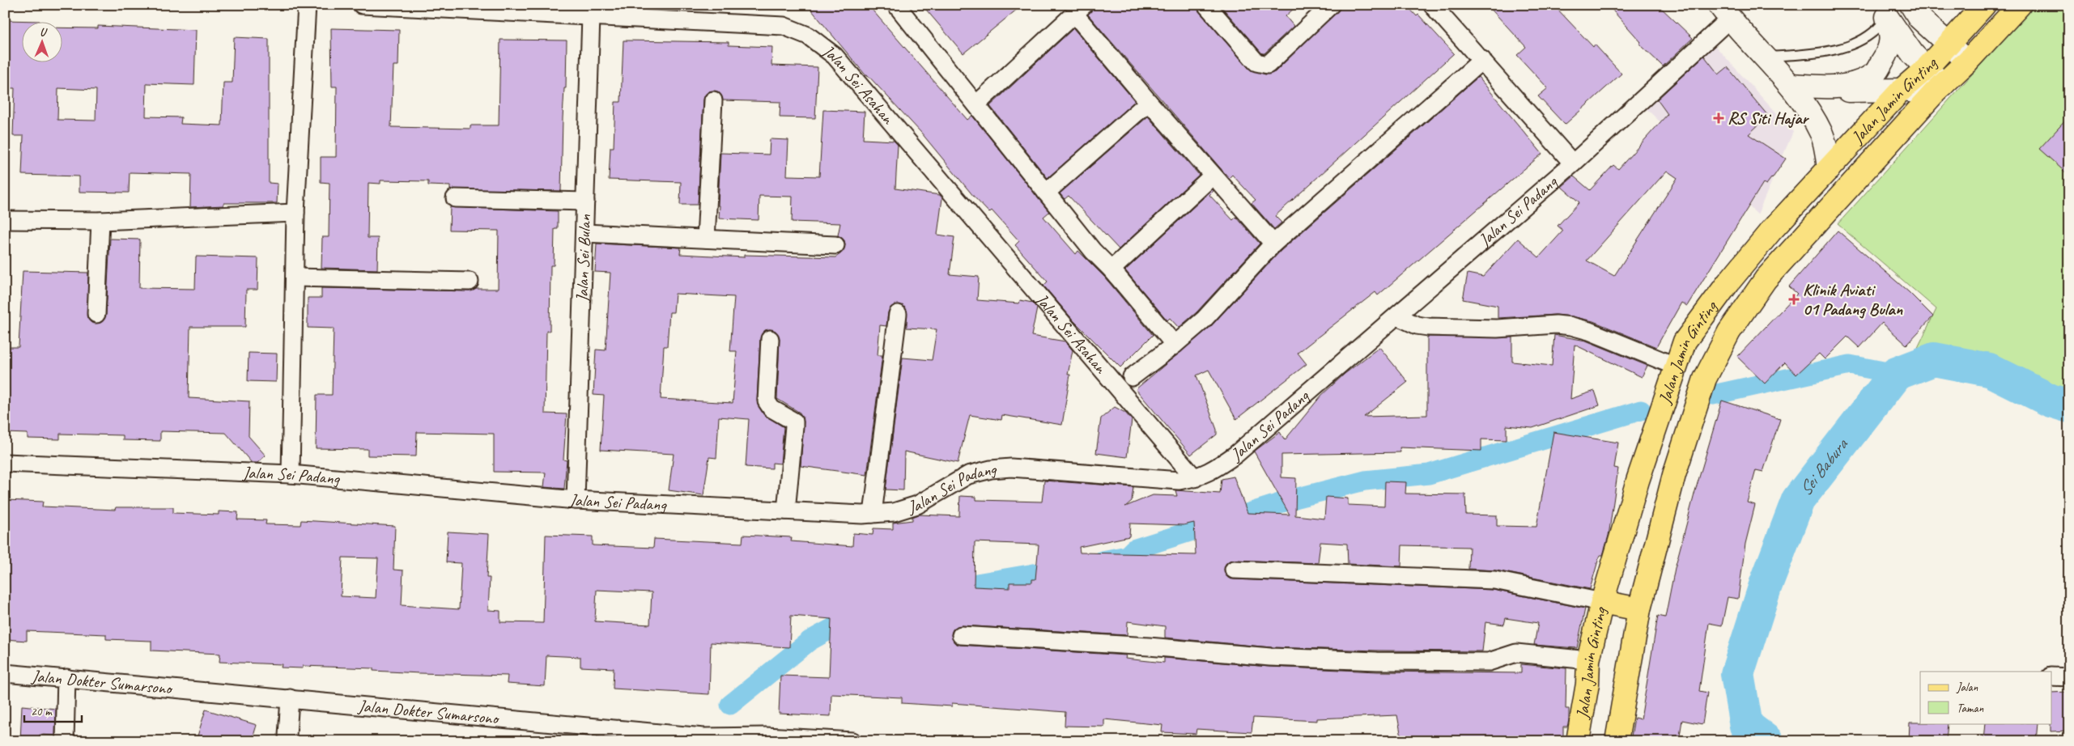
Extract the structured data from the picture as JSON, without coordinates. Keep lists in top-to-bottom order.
{
  "streets": {
    "main road": ["Jalan Jamin Ginting"],
    "street": [
      "Jalan Sei Asahan",
      "Jalan Sei Padang",
      "Jalan Sei Bulan",
      "Jalan Dokter Sumarsono"
    ]
  },
  "crossings": [
    ["Jalan Sei Asahan", "Jalan Sei Padang"],
    ["Jalan Sei Asahan", "Jalan Sei Bulan"],
    ["Jalan Sei Padang", "Jalan Sei Bulan"]
  ],
  "water": ["Sei Babura"],
  "places": {
    "health": ["RS Siti Hajar", "Klinik Aviati 01 Padang Bulan"]
  },
  "legend": ["Jalan", "Taman"],
  "scale_bar": "20 m",
  "north": "top"
}
